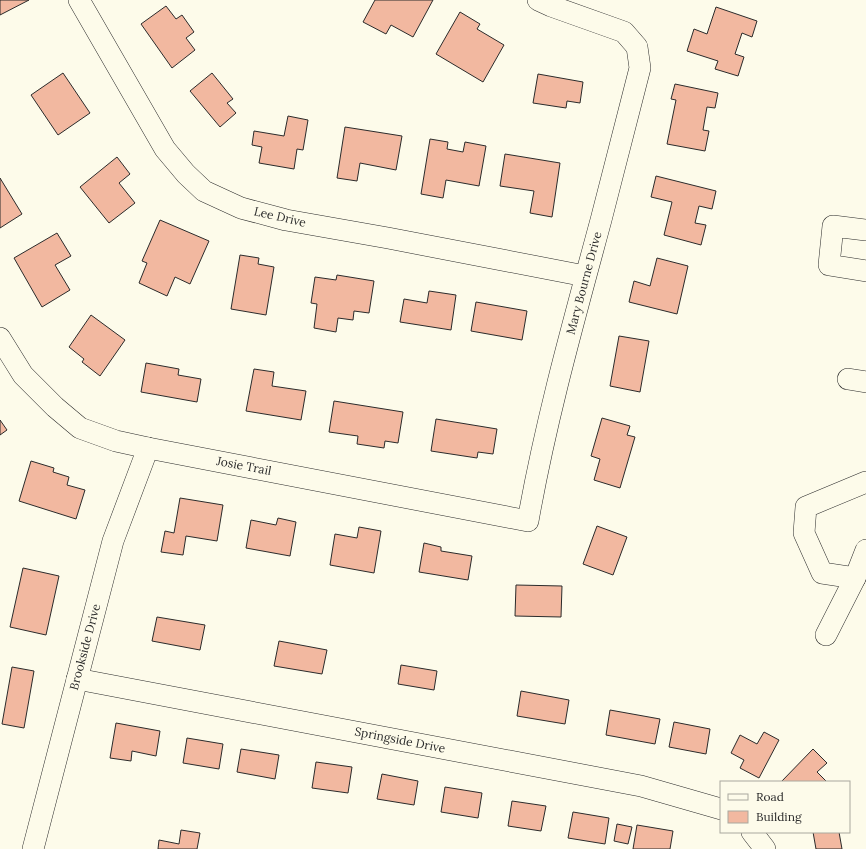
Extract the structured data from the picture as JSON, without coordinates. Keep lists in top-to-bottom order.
{
  "streets": {
    "street": [
      "Lee Drive",
      "Mary Bourne Drive",
      "Josie Trail",
      "Brookside Drive",
      "Springside Drive"
    ]
  },
  "crossings": [
    ["Lee Drive", "Mary Bourne Drive"],
    ["Mary Bourne Drive", "Josie Trail"],
    ["Josie Trail", "Brookside Drive"],
    ["Brookside Drive", "Springside Drive"]
  ],
  "legend": ["Road", "Building"]
}
